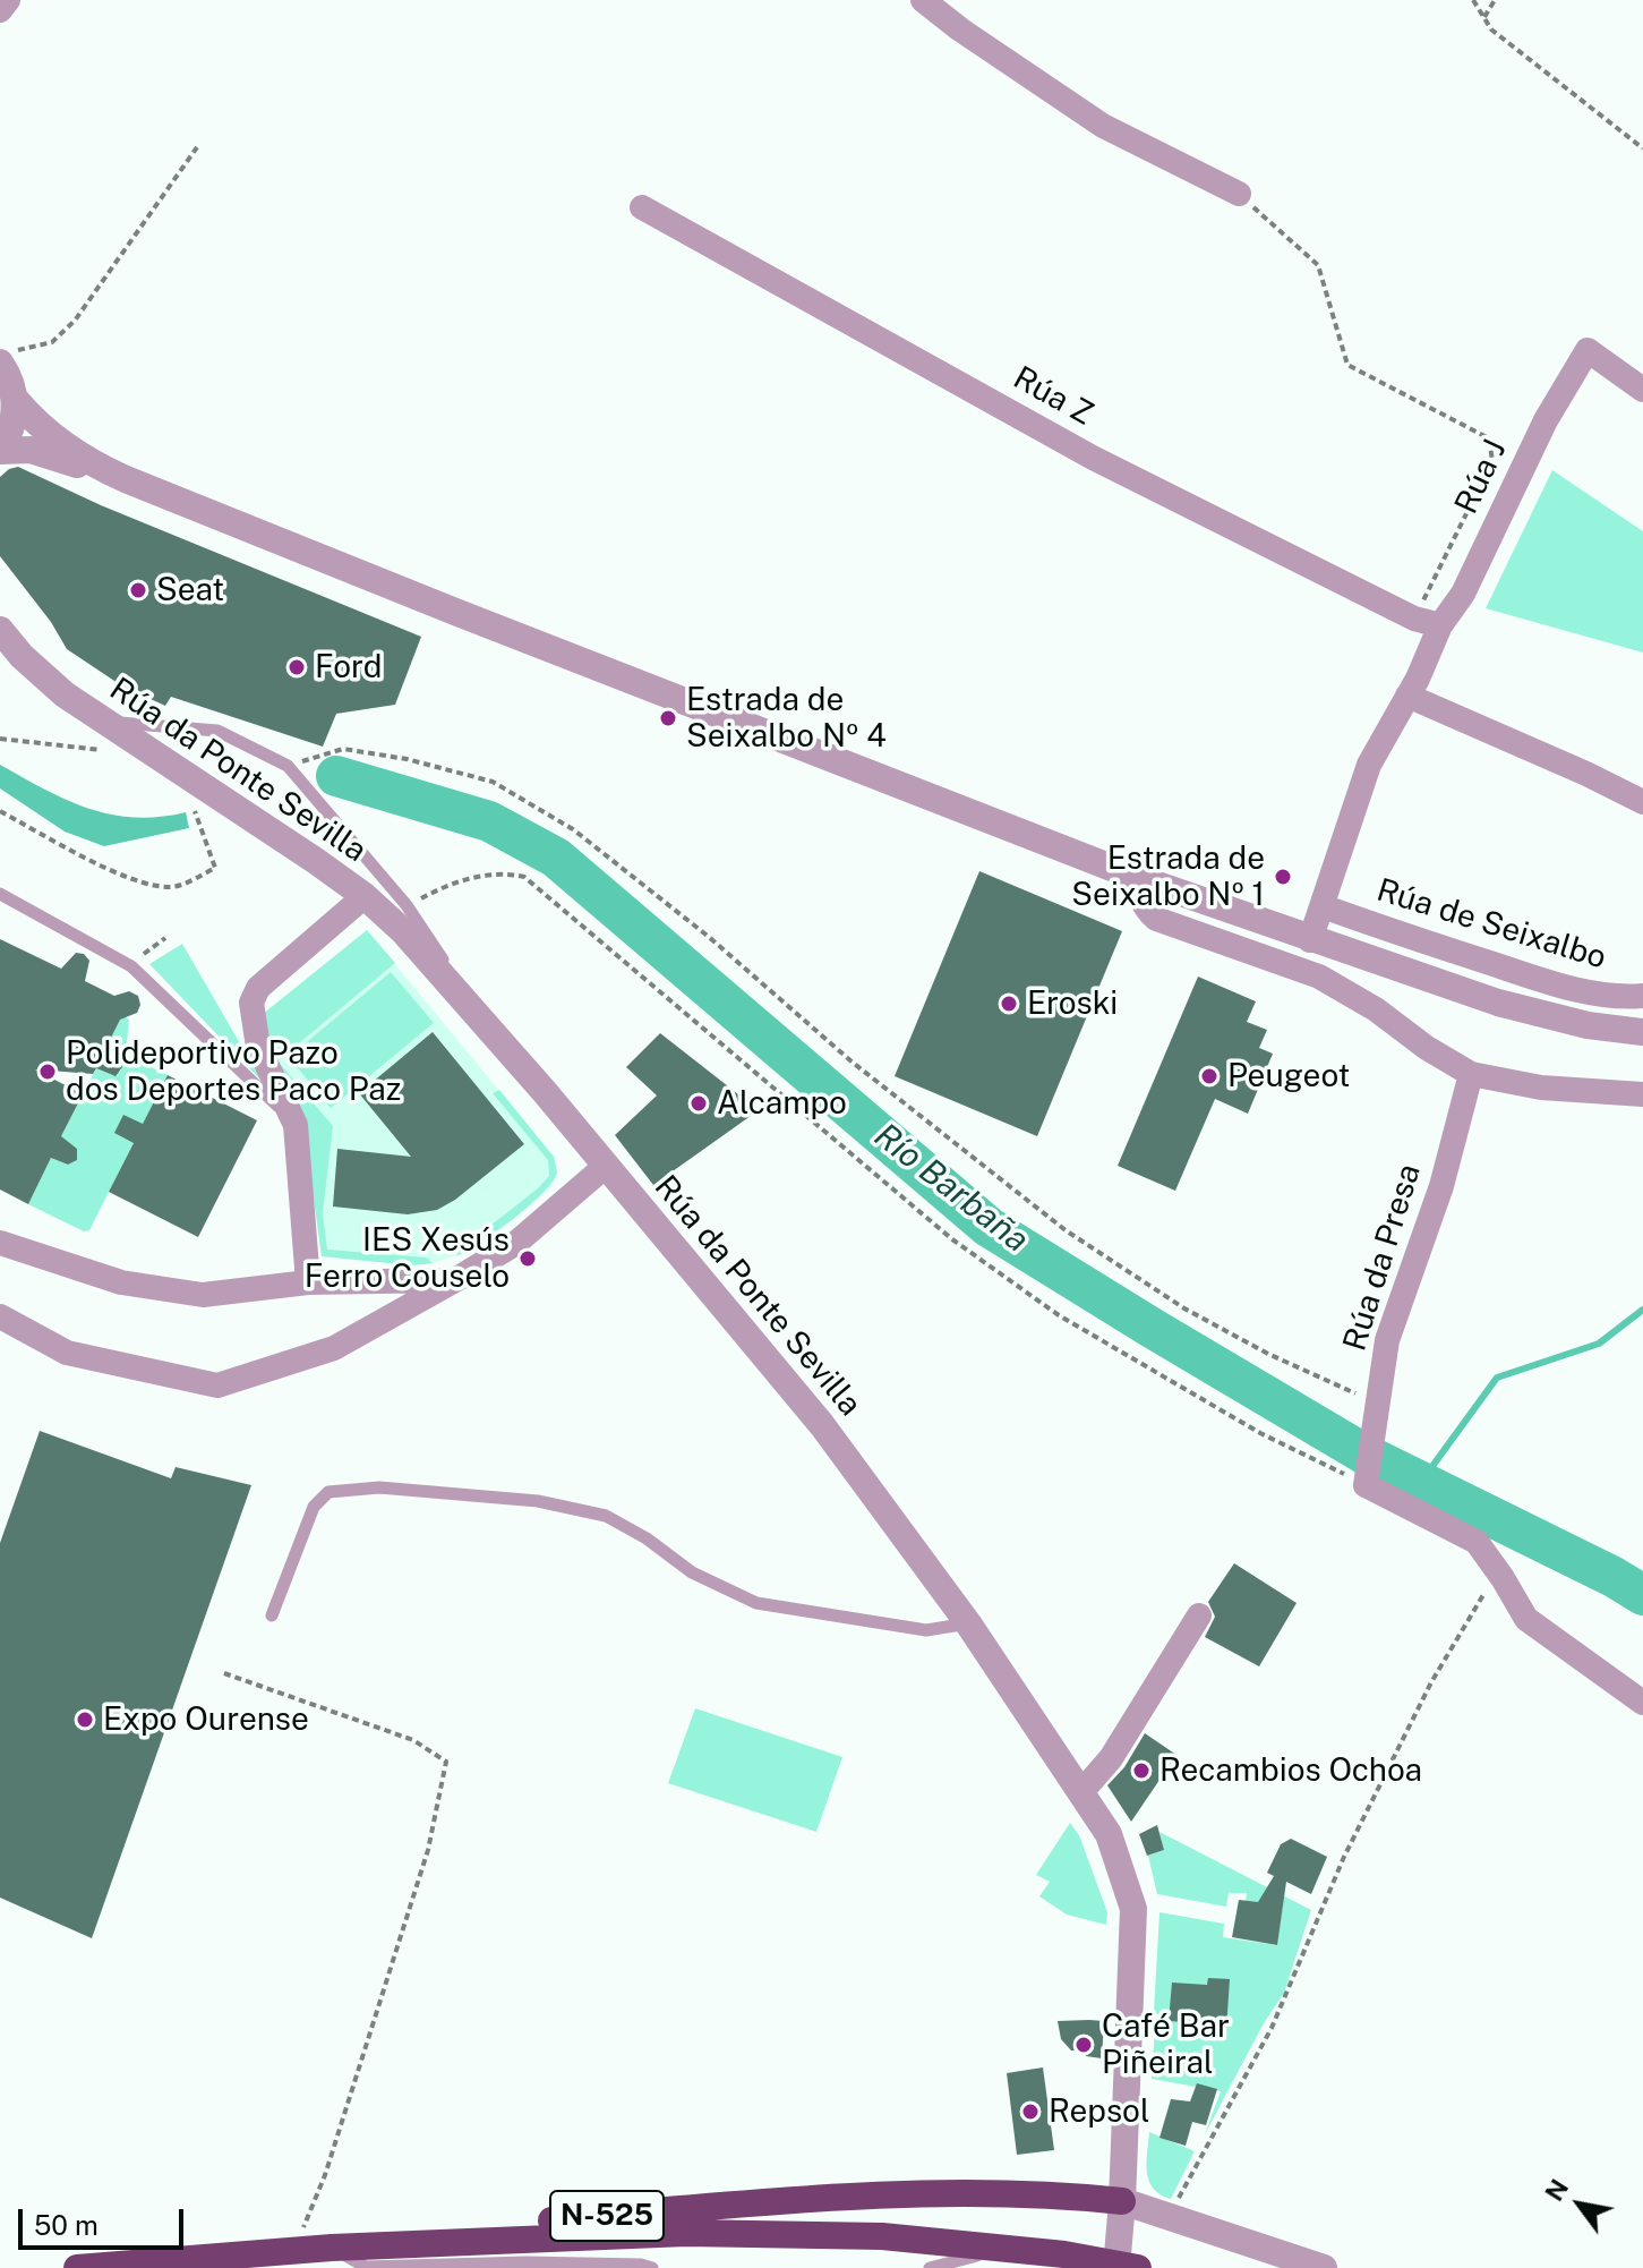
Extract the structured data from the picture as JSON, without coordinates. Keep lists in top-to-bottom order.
{
  "streets": {
    "highway": ["N-525"],
    "street": [
      "Rúa Z",
      "Rúa J",
      "Rúa da Ponte Sevilla",
      "Rúa de Seixalbo",
      "Rúa da Presa"
    ]
  },
  "crossings": [
    ["Rúa Z", "Rúa J"],
    ["Rúa J", "Rúa de Seixalbo"],
    ["Rúa da Ponte Sevilla", "N-525"]
  ],
  "water": ["Río Barbaña"],
  "places": [
    "Seat",
    "Ford",
    "Estrada de Seixalbo Nº 4",
    "Estrada de Seixalbo Nº 1",
    "Eroski",
    "Polideportivo Pazo dos Deportes Paco Paz",
    "Peugeot",
    "Alcampo",
    "IES Xesús Ferro Couselo",
    "Expo Ourense",
    "Recambios Ochoa",
    "Café Bar Piñeiral",
    "Repsol"
  ],
  "scale_bar": "50 m",
  "north": "top left"
}
